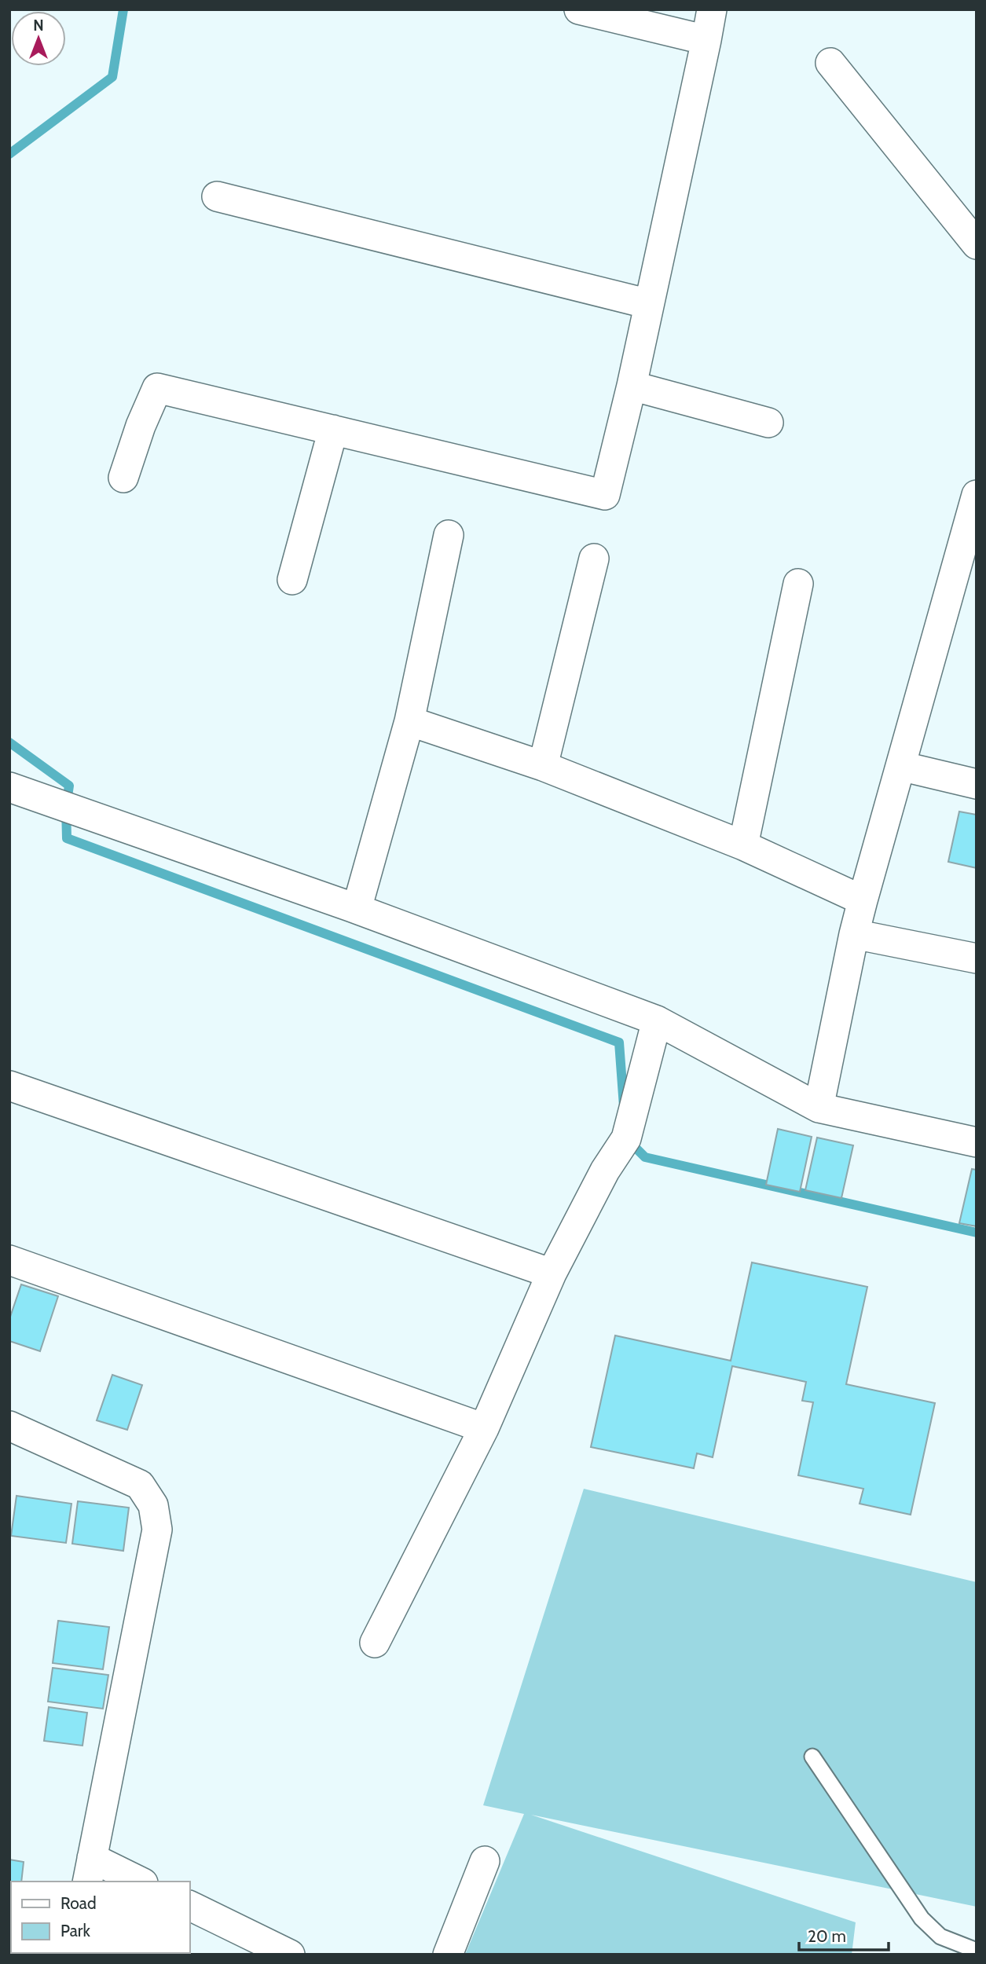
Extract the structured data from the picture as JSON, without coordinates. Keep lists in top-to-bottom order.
{
  "legend": ["Road", "Park"],
  "scale_bar": "20 m",
  "north": "top"
}
